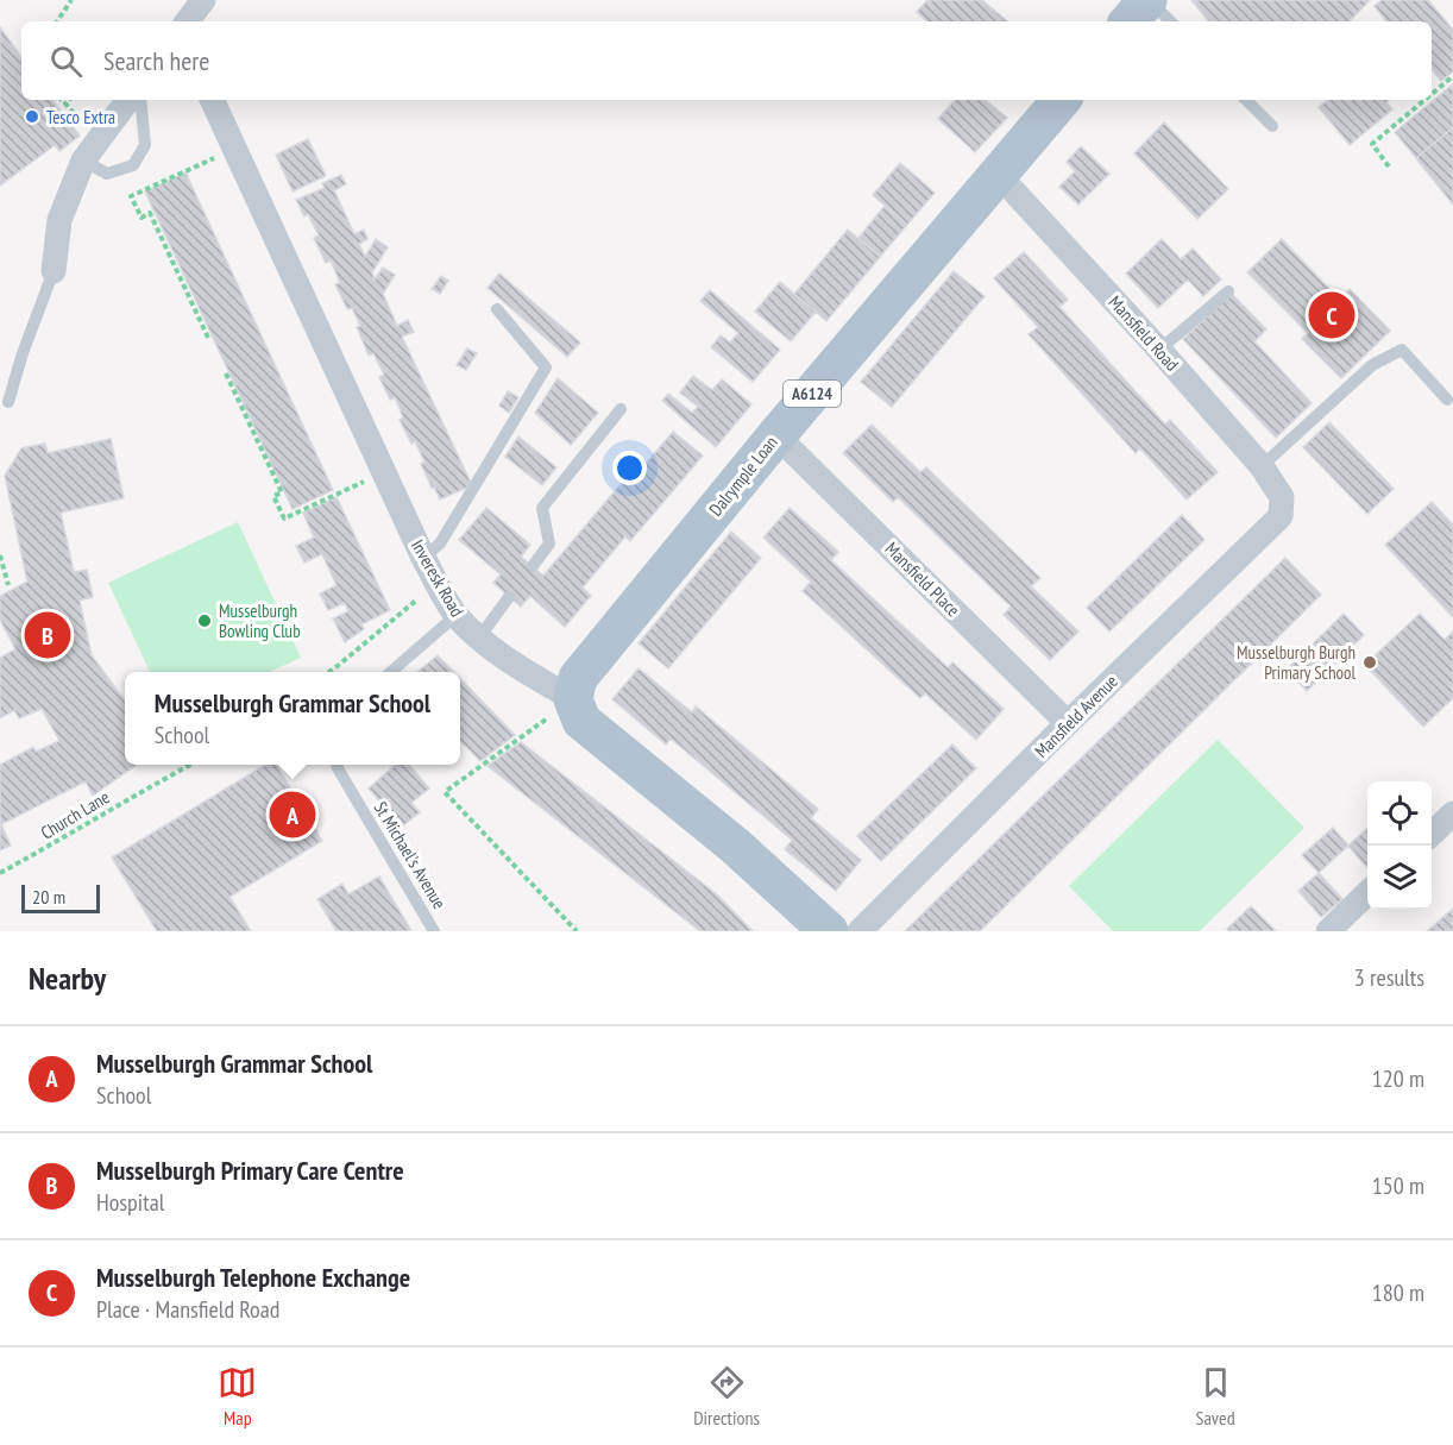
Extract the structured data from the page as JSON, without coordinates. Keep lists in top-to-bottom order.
{
  "streets": {
    "main road": ["A6124", "Dalrymple Loan", "Inveresk Road"],
    "street": ["Mansfield Road", "Mansfield Place", "Mansfield Avenue"],
    "lane": ["St Michael's Avenue"],
    "path": ["Church Lane"]
  },
  "crossings": [
    ["Mansfield Road", "Dalrymple Loan"],
    ["Mansfield Road", "Mansfield Avenue"],
    ["Dalrymple Loan", "Inveresk Road"],
    ["Dalrymple Loan", "Mansfield Place"],
    ["Mansfield Place", "Mansfield Avenue"]
  ],
  "places": ["Tesco Extra", "Musselburgh Bowling Club", "Musselburgh Burgh Primary School"],
  "scale_bar": "20 m",
  "page": {
    "search": "Search here",
    "pins": ["C", "B", "A"],
    "popup": ["Musselburgh Grammar School", "School"],
    "scale": "20 m",
    "heading": ["Nearby", "3 results"],
    "list": [
      {
        "mark": "A",
        "name": "Musselburgh Grammar School",
        "note": "School",
        "value": "120 m"
      },
      {
        "mark": "B",
        "name": "Musselburgh Primary Care Centre",
        "note": "Hospital",
        "value": "150 m"
      },
      {
        "mark": "C",
        "name": "Musselburgh Telephone Exchange",
        "note": "Place · Mansfield Road",
        "value": "180 m"
      }
    ],
    "nav": ["Map", "Directions", "Saved"]
  }
}
